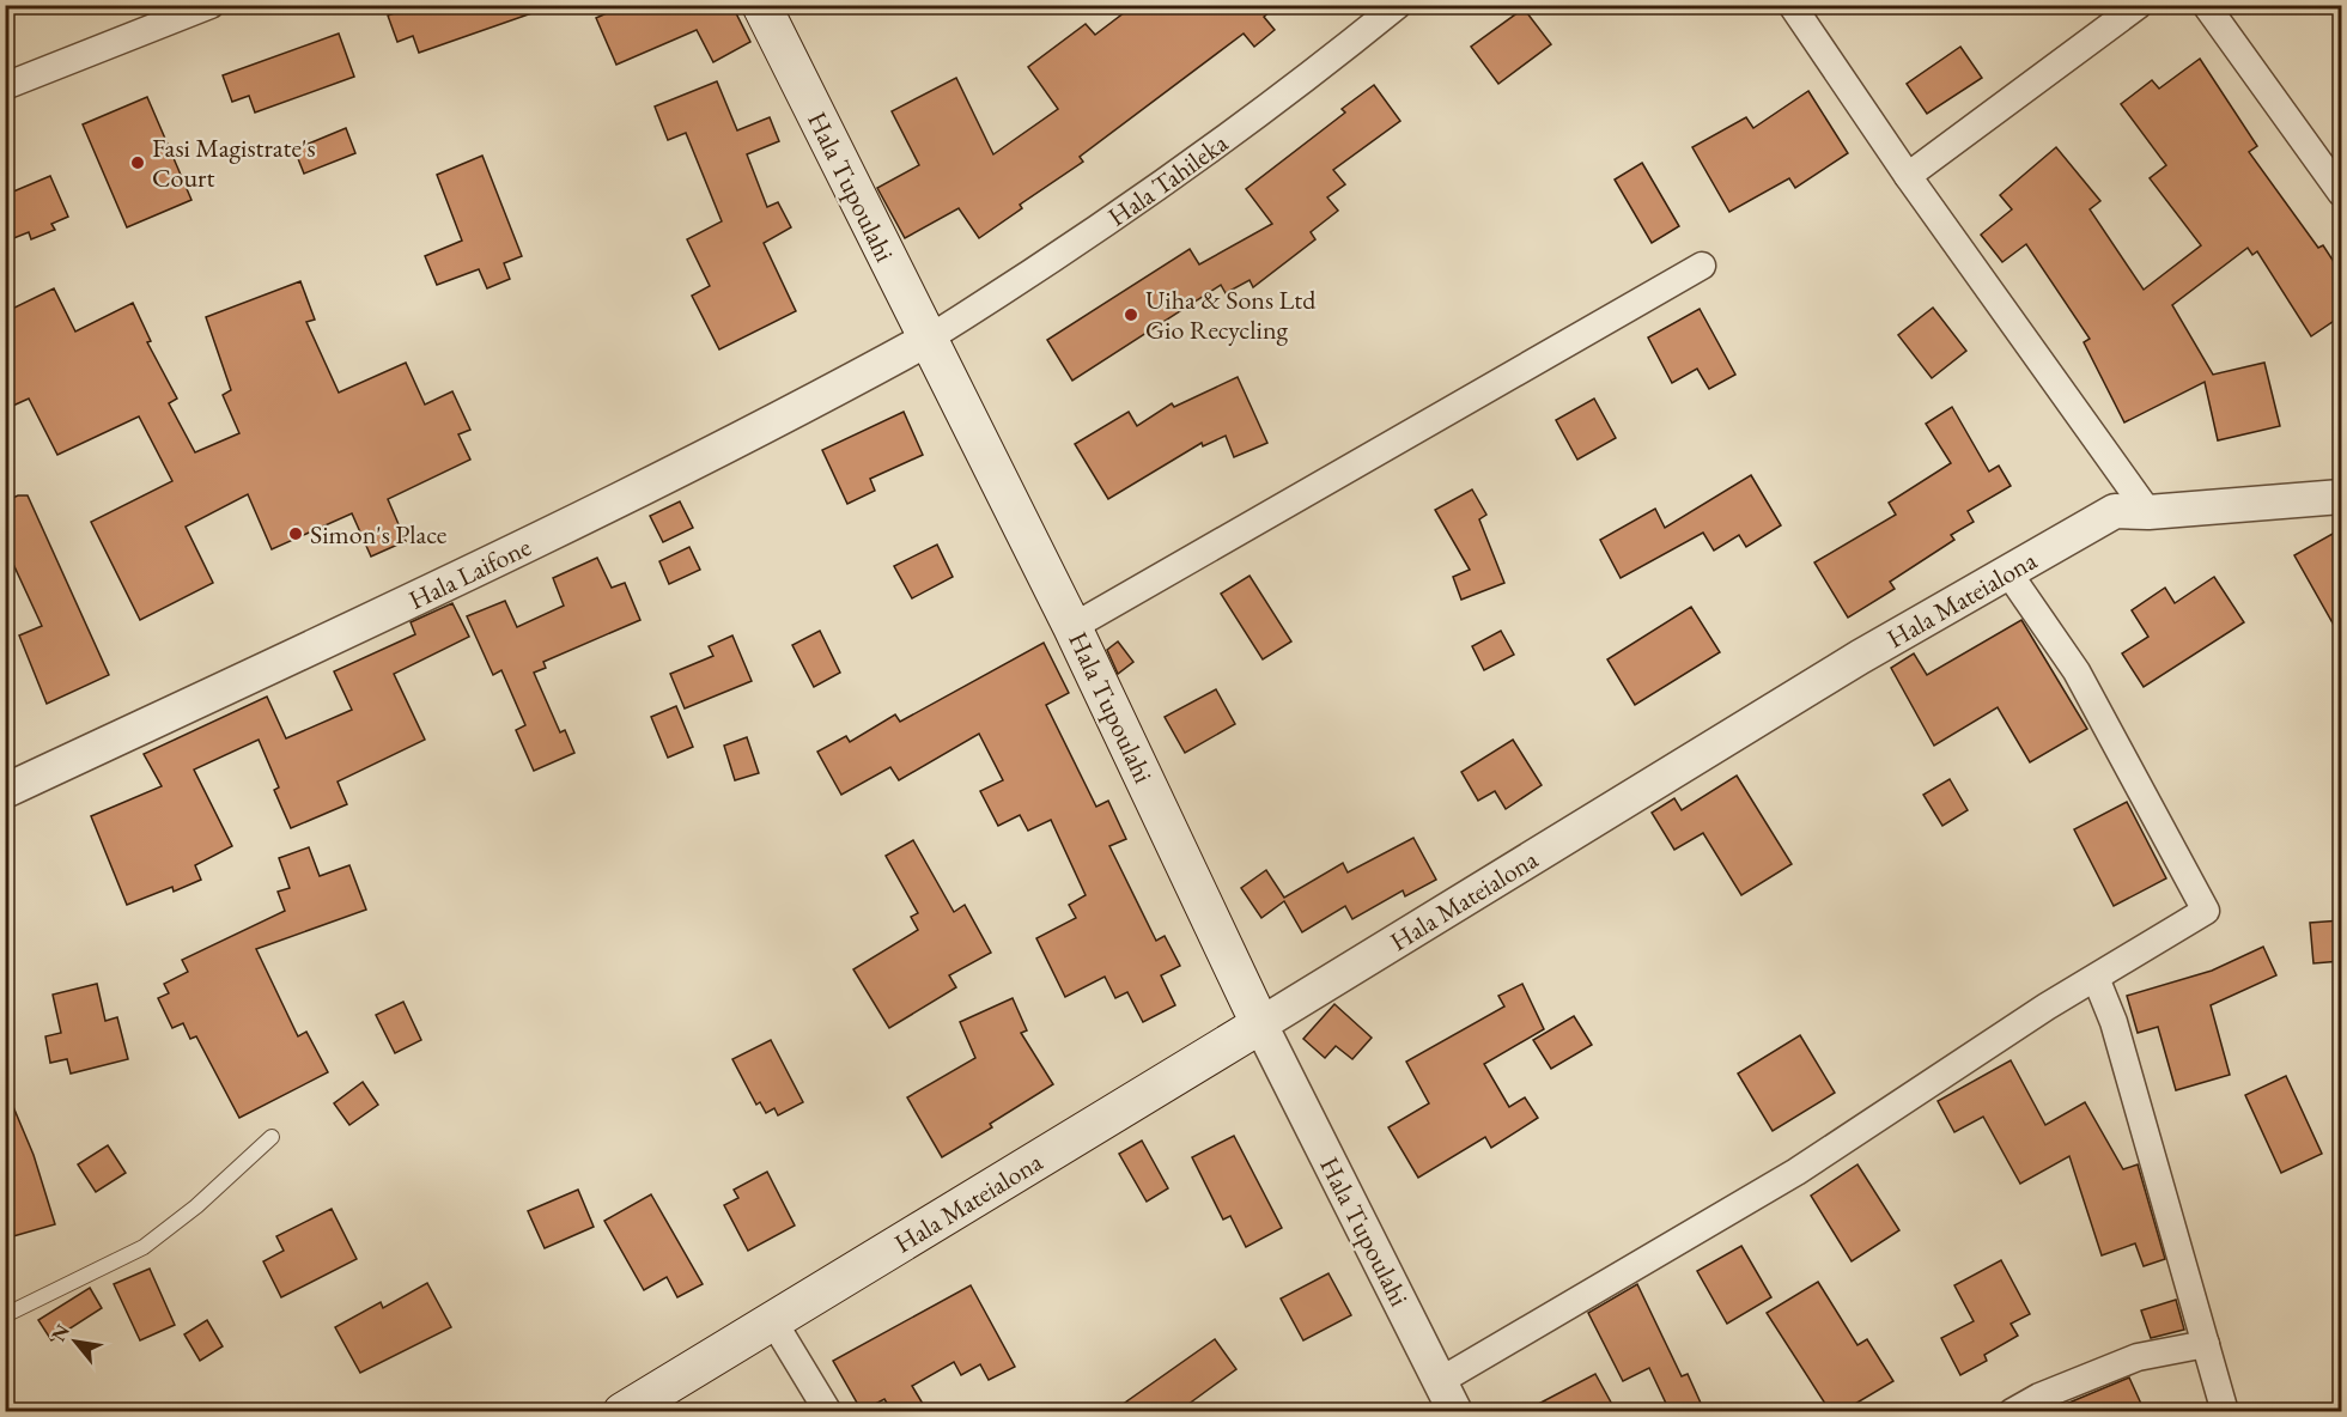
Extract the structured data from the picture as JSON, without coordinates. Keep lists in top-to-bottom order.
{
  "streets": {
    "main road": ["Hala Tupoulahi", "Hala Mateialona"],
    "street": ["Hala Tahileka", "Hala Laifone"]
  },
  "crossings": [
    ["Hala Tahileka", "Hala Tupoulahi"],
    ["Hala Tahileka", "Hala Laifone"],
    ["Hala Tupoulahi", "Hala Laifone"],
    ["Hala Tupoulahi", "Hala Mateialona"]
  ],
  "places": ["Fasi Magistrate's Court", "Uiha & Sons Ltd Gio Recycling", "Simon's Place"],
  "north": "top left"
}
